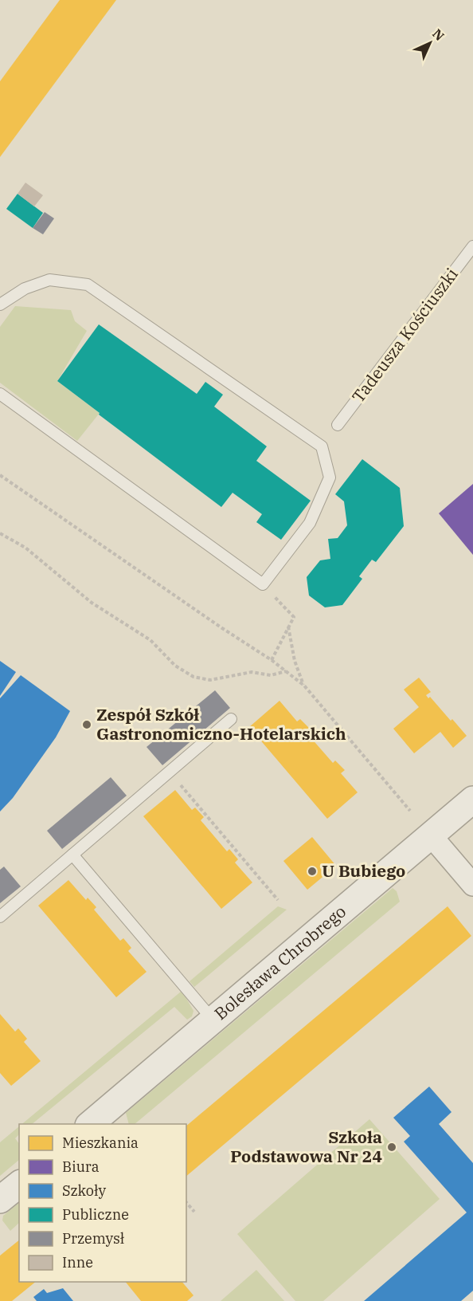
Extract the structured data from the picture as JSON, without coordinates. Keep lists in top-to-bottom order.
{
  "streets": {
    "street": ["Bolesława Chrobrego"],
    "lane": ["Tadeusza Kościuszki"]
  },
  "places": ["Zespół Szkół Gastronomiczno-Hotelarskich", "U Bubiego", "Szkoła Podstawowa Nr 24"],
  "legend": [
    "Mieszkania",
    "Biura",
    "Szkoły",
    "Publiczne",
    "Przemysł",
    "Inne"
  ],
  "north": "top right"
}
